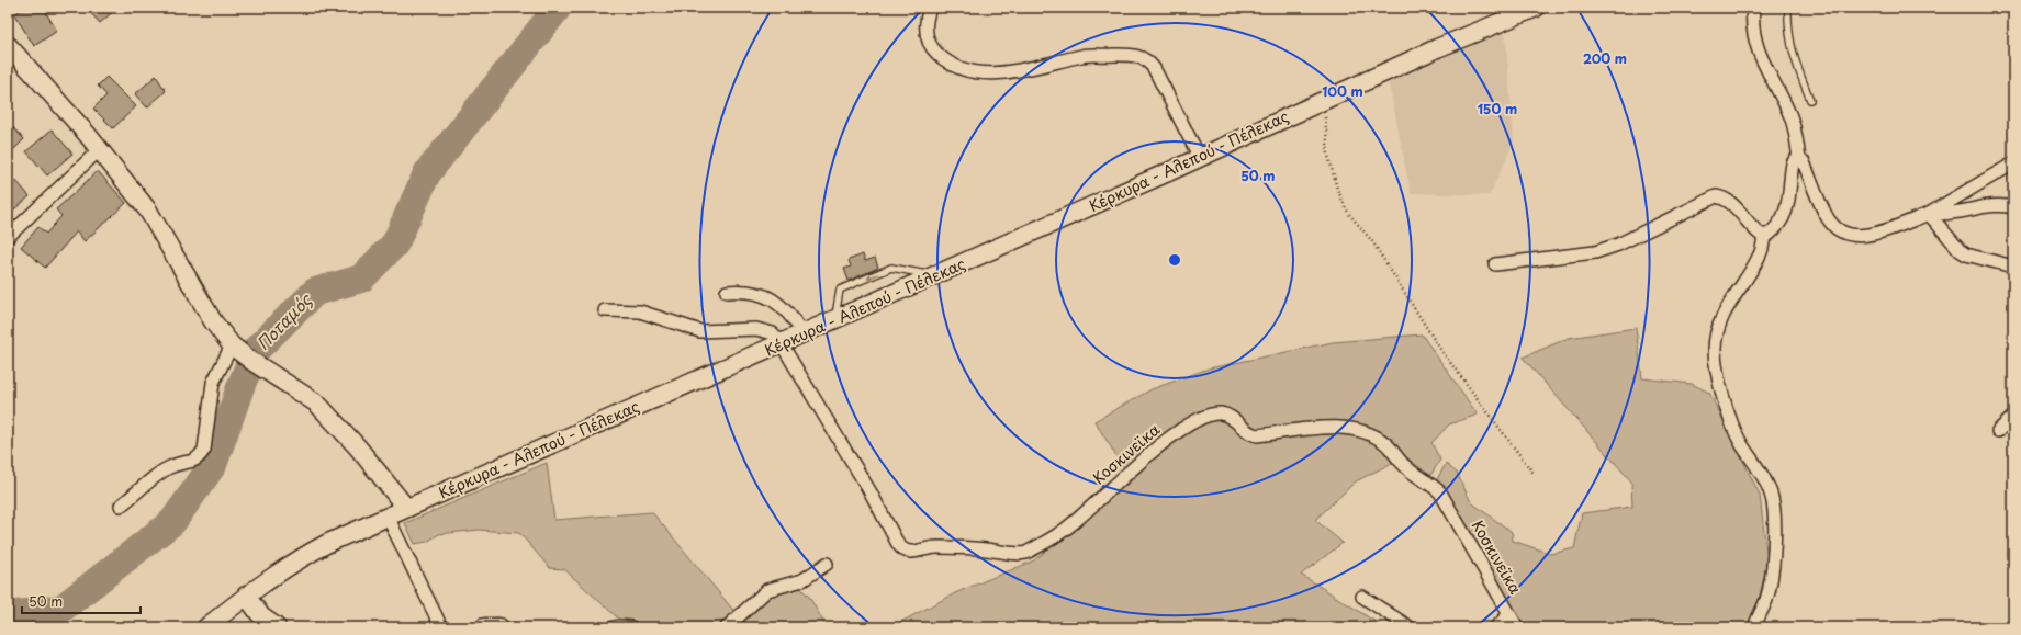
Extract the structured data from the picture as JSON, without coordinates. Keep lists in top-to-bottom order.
{
  "streets": {
    "main road": ["Κέρκυρα - Αλεπού - Πέλεκας"],
    "street": ["Κοσκινεϊκα"]
  },
  "crossings": [
    ["Κέρκυρα - Αλεπού - Πέλεκας", "Κοσκινεϊκα"]
  ],
  "water": ["Ποταμός"],
  "scale_bar": "50 m",
  "rings": [
    "200 m",
    "100 m",
    "150 m",
    "50 m"
  ]
}
